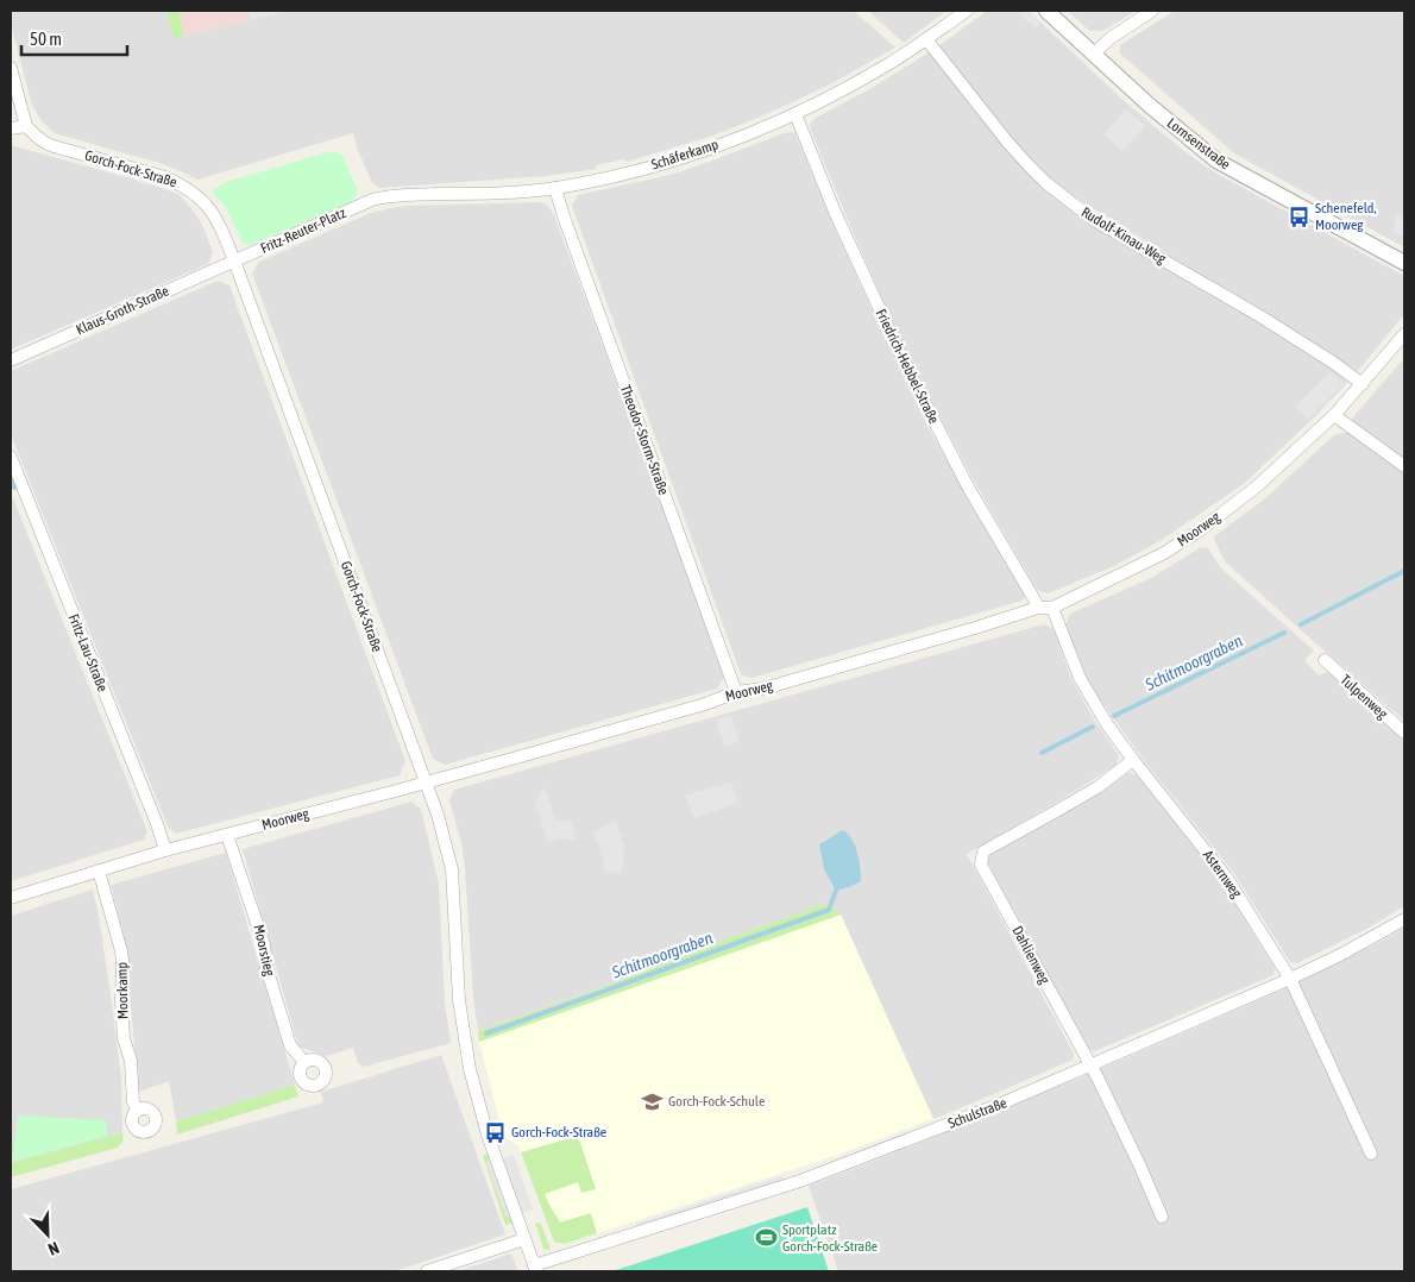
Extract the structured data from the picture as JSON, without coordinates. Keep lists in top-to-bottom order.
{
  "streets": {
    "street": [
      "Lornsenstraße",
      "Schäferkamp",
      "Gorch-Fock-Straße",
      "Fritz-Reuter-Platz",
      "Rudolf-Kinau-Weg",
      "Klaus-Groth-Straße",
      "Friedrich-Hebbel-Straße",
      "Theodor-Storm-Straße",
      "Moorweg",
      "Fritz-Lau-Straße",
      "Tulpenweg",
      "Asternweg",
      "Moorstieg",
      "Dahlienweg",
      "Moorkamp",
      "Schulstraße"
    ]
  },
  "crossings": [
    ["Schäferkamp", "Fritz-Reuter-Platz"],
    ["Schäferkamp", "Rudolf-Kinau-Weg"],
    ["Schäferkamp", "Friedrich-Hebbel-Straße"],
    ["Schäferkamp", "Theodor-Storm-Straße"],
    ["Gorch-Fock-Straße", "Fritz-Reuter-Platz"],
    ["Gorch-Fock-Straße", "Klaus-Groth-Straße"],
    ["Gorch-Fock-Straße", "Moorweg"],
    ["Gorch-Fock-Straße", "Schulstraße"],
    ["Fritz-Reuter-Platz", "Klaus-Groth-Straße"],
    ["Rudolf-Kinau-Weg", "Moorweg"],
    ["Friedrich-Hebbel-Straße", "Moorweg"],
    ["Theodor-Storm-Straße", "Moorweg"],
    ["Moorweg", "Fritz-Lau-Straße"],
    ["Moorweg", "Asternweg"],
    ["Moorweg", "Moorstieg"],
    ["Moorweg", "Moorkamp"],
    ["Asternweg", "Dahlienweg"],
    ["Asternweg", "Schulstraße"],
    ["Dahlienweg", "Schulstraße"]
  ],
  "water": ["Schitmoorgraben"],
  "places": {
    "bus stop": ["Schenefeld, Moorweg", "Gorch-Fock-Straße"],
    "school or university": ["Gorch-Fock-Schule"],
    "sports": ["Sportplatz Gorch-Fock-Straße"]
  },
  "scale_bar": "50 m",
  "north": "bottom right"
}
